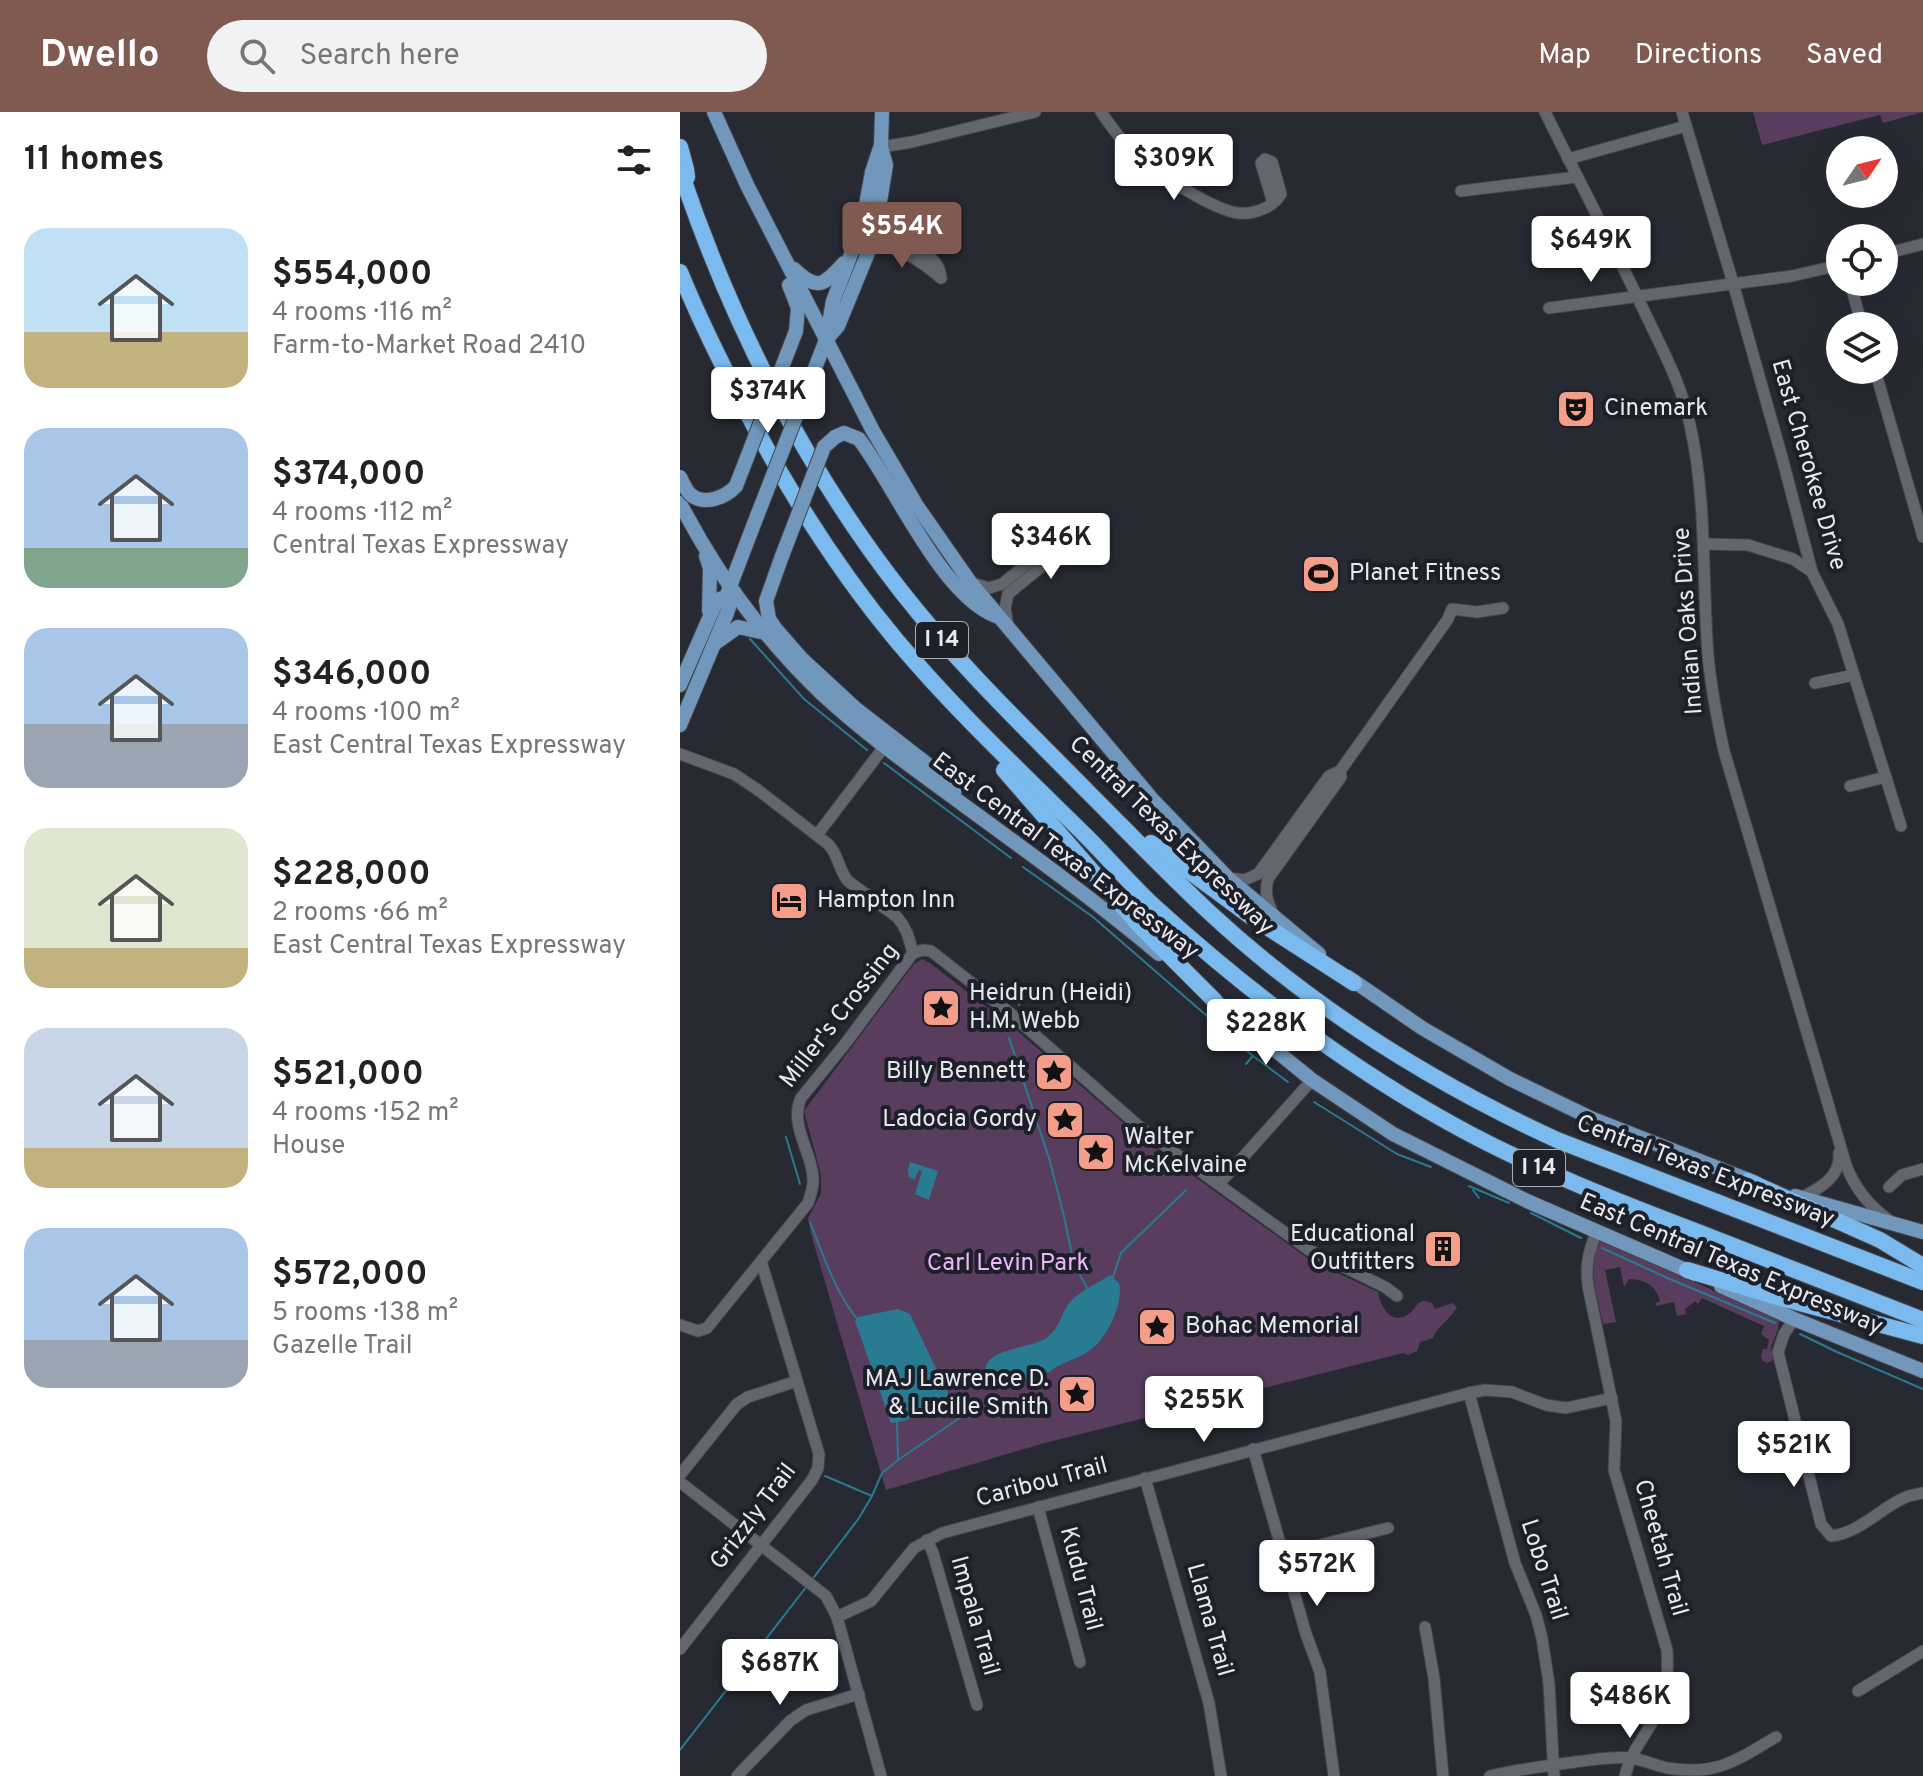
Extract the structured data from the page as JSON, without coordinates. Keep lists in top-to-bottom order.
{
  "streets": {
    "highway": ["I 14", "Central Texas Expressway"],
    "main road": ["East Central Texas Expressway"],
    "street": [
      "East Cherokee Drive",
      "Indian Oaks Drive",
      "Miller's Crossing",
      "Caribou Trail",
      "Grizzly Trail",
      "Cheetah Trail",
      "Lobo Trail",
      "Kudu Trail",
      "Impala Trail",
      "Llama Trail"
    ]
  },
  "crossings": [
    ["East Central Texas Expressway", "Cheetah Trail"],
    ["Miller's Crossing", "Grizzly Trail"],
    ["Caribou Trail", "Cheetah Trail"],
    ["Caribou Trail", "Lobo Trail"],
    ["Caribou Trail", "Kudu Trail"],
    ["Caribou Trail", "Impala Trail"],
    ["Caribou Trail", "Llama Trail"]
  ],
  "parks": ["Carl Levin Park"],
  "places": {
    "theatre": ["Cinemark"],
    "sports": ["Planet Fitness"],
    "hotel": ["Hampton Inn"],
    "place": [
      "Heidrun (Heidi) H.M. Webb",
      "Billy Bennett",
      "Ladocia Gordy",
      "Walter McKelvaine",
      "Bohac Memorial",
      "MAJ Lawrence D. & Lucille Smith"
    ],
    "building": ["Educational Outfitters"]
  },
  "north": "top right",
  "page": {
    "header": "Dwello",
    "search": "Search here",
    "nav": ["Map", "Directions", "Saved"],
    "heading": "11 homes",
    "price": [
      "$309K",
      "$554K",
      "$649K",
      "$374K",
      "$346K",
      "$228K",
      "$255K",
      "$521K",
      "$572K",
      "$687K",
      "$486K"
    ],
    "list": [
      {
        "name": "$554,000",
        "note": "4 rooms · 116 m² · Farm-to-Market Road 2410"
      },
      {
        "name": "$374,000",
        "note": "4 rooms · 112 m² · Central Texas Expressway"
      },
      {
        "name": "$346,000",
        "note": "4 rooms · 100 m² · East Central Texas Expressway"
      },
      {
        "name": "$228,000",
        "note": "2 rooms · 66 m² · East Central Texas Expressway"
      },
      {
        "name": "$521,000",
        "note": "4 rooms · 152 m² · House"
      },
      {
        "name": "$572,000",
        "note": "5 rooms · 138 m² · Gazelle Trail"
      }
    ]
  }
}
